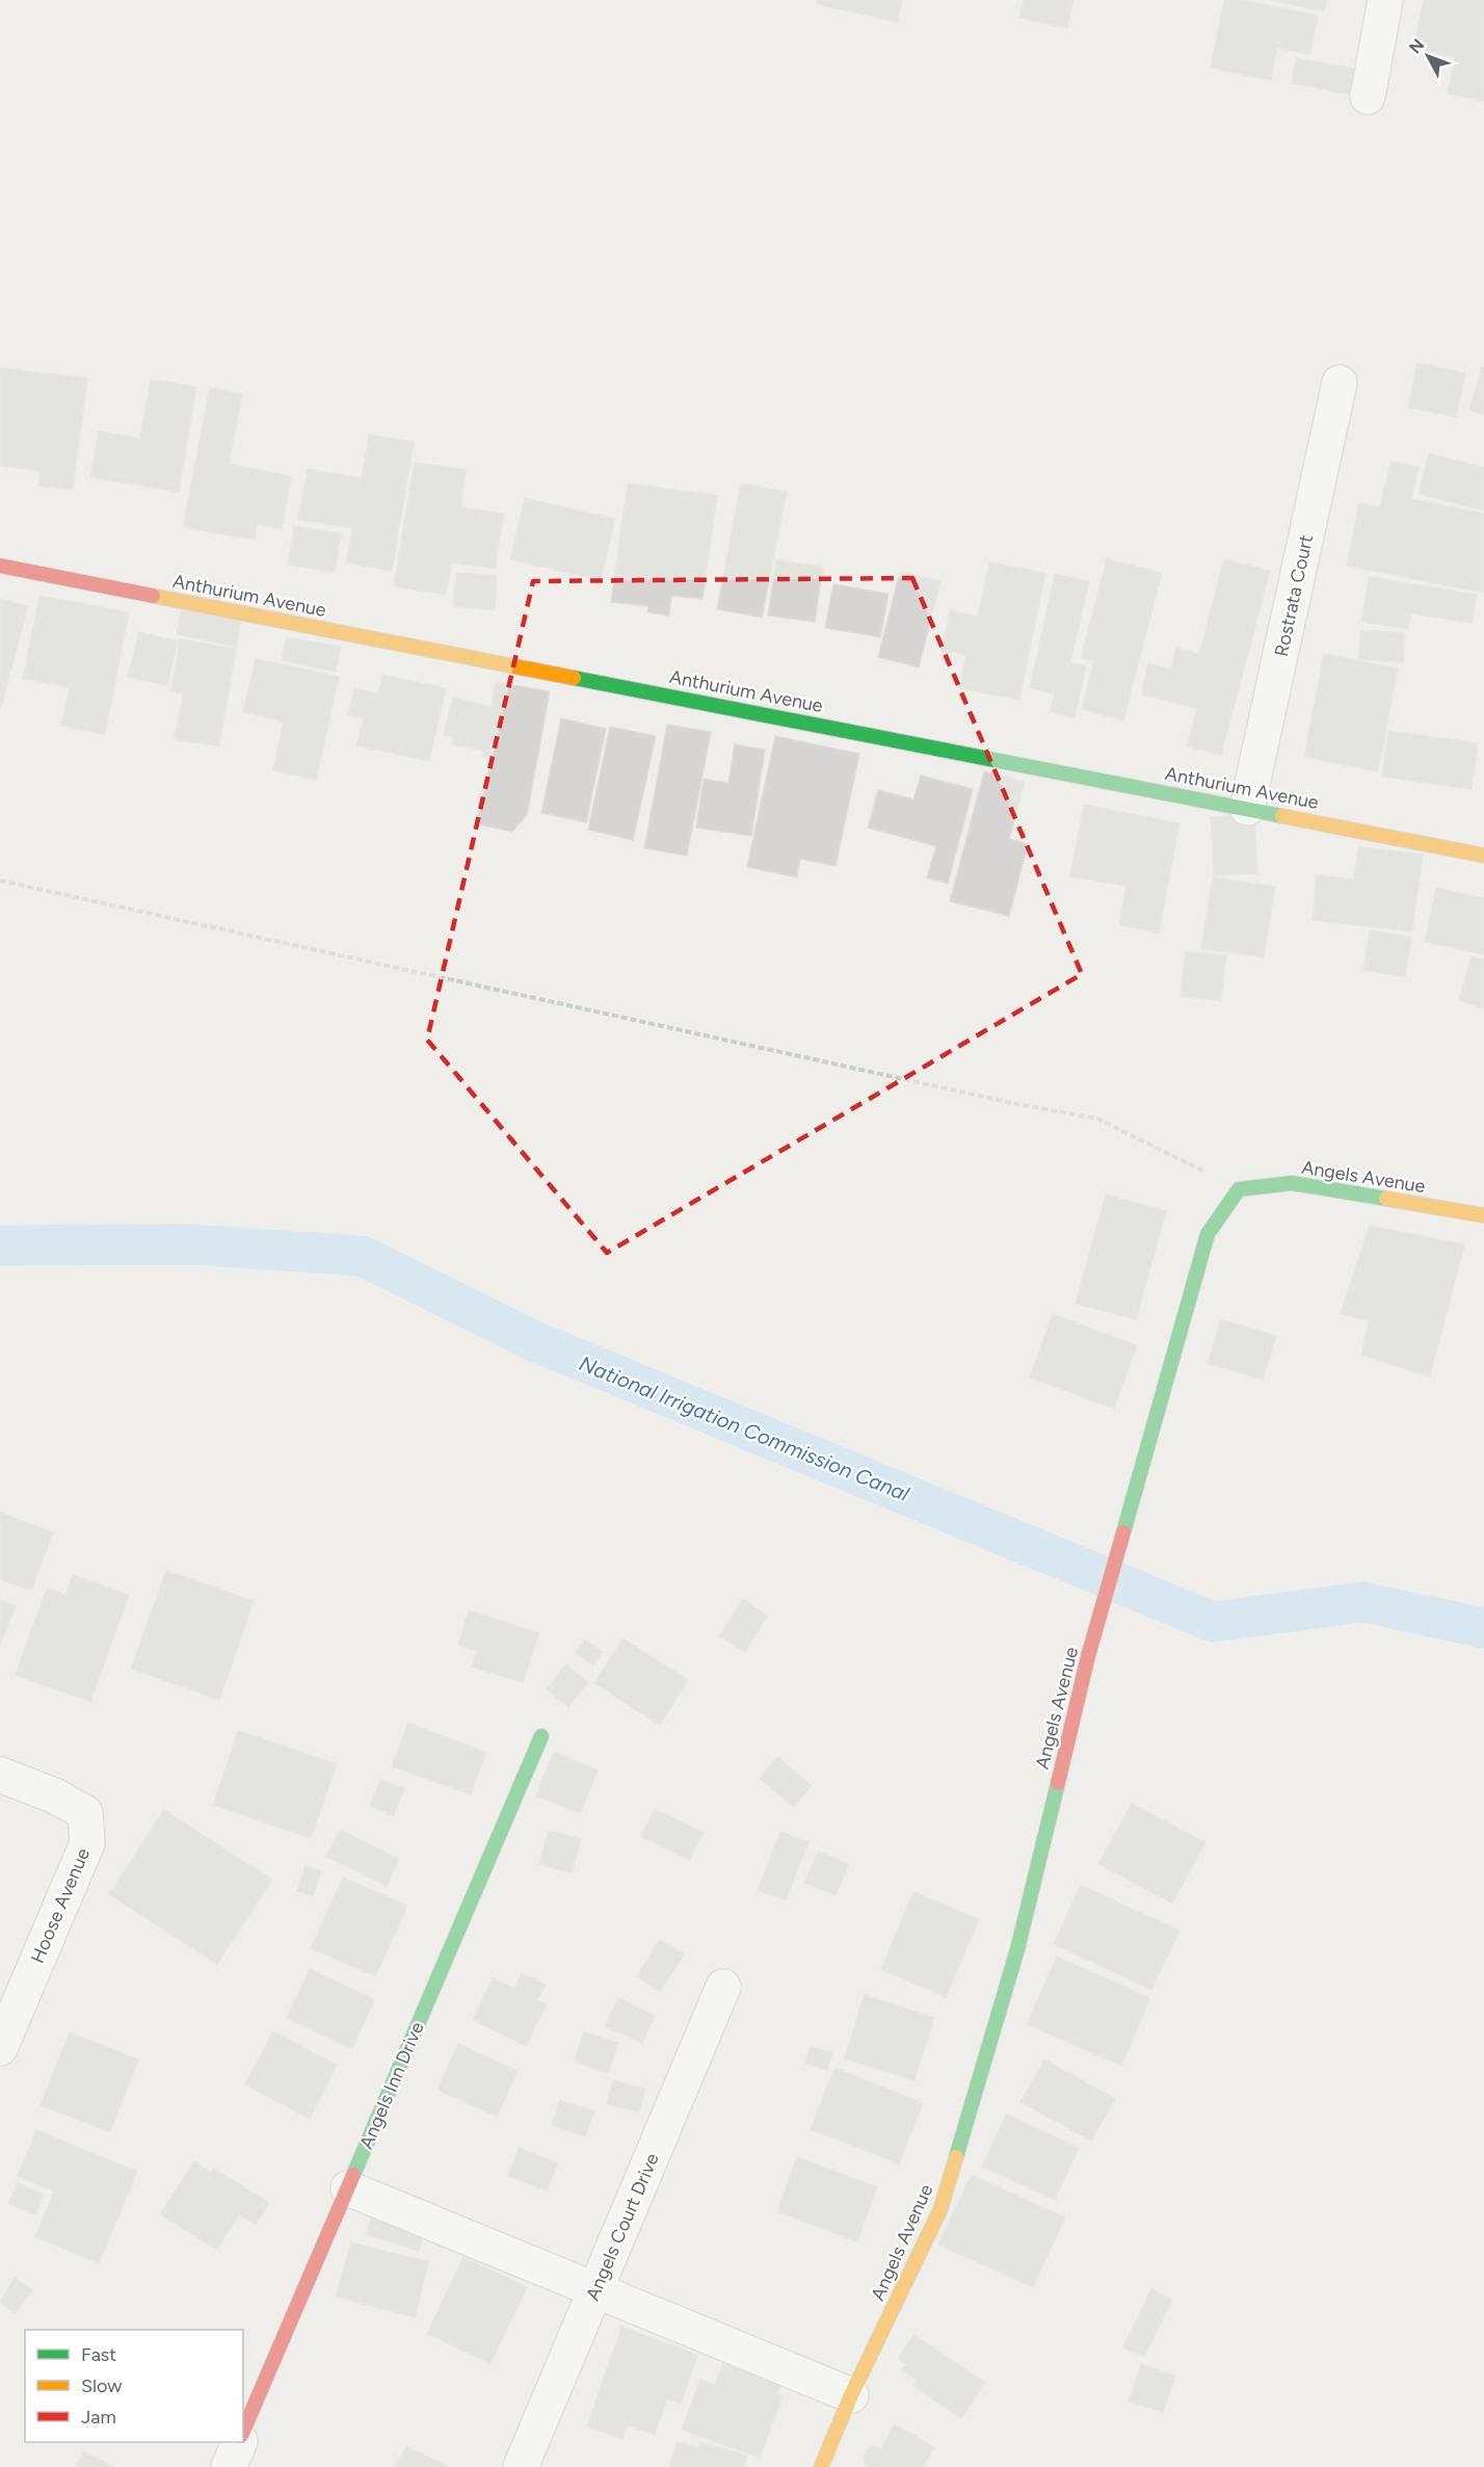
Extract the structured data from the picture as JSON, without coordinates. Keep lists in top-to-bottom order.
{
  "streets": {
    "street": [
      "Anthurium Avenue",
      "Rostrata Court",
      "Angels Avenue",
      "Hoose Avenue",
      "Angels Inn Drive",
      "Angels Court Drive"
    ]
  },
  "crossings": [
    ["Anthurium Avenue", "Rostrata Court"]
  ],
  "water": ["National Irrigation Commission Canal"],
  "legend": ["Fast", "Slow", "Jam"],
  "north": "top left"
}
